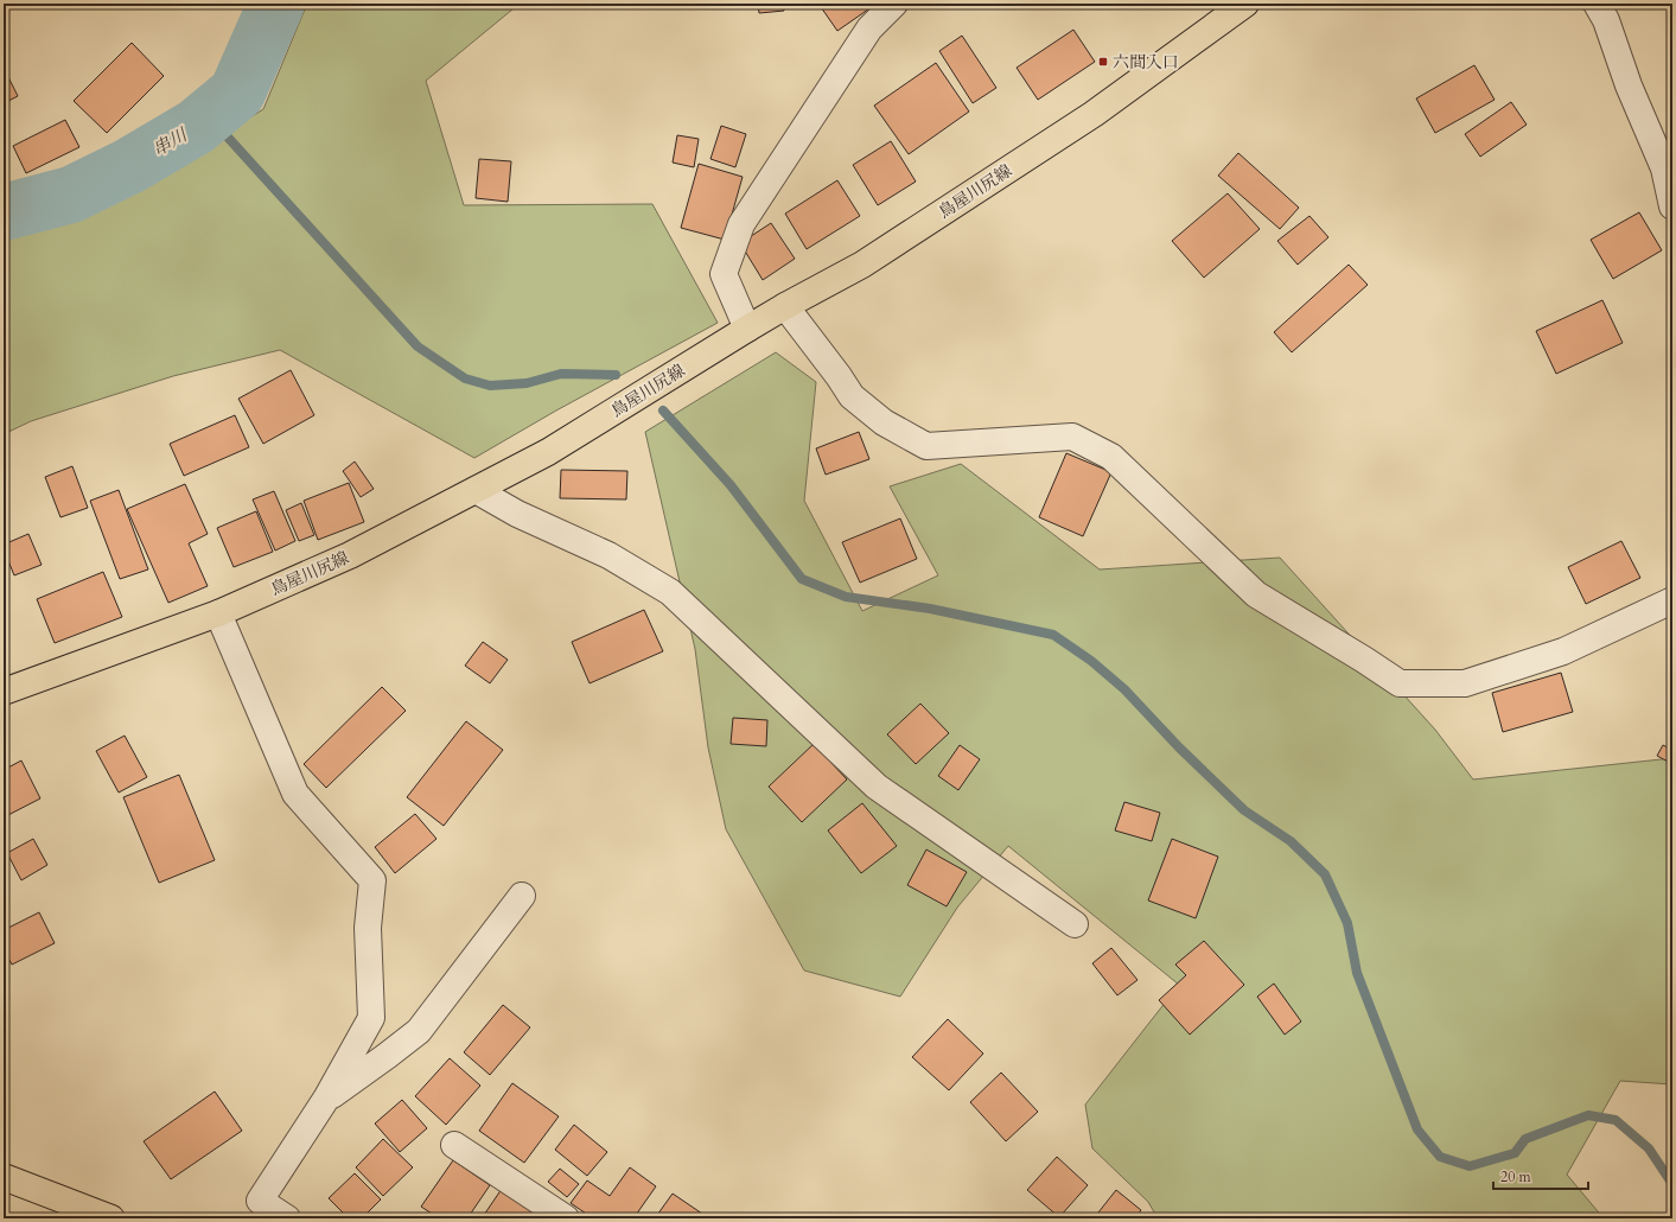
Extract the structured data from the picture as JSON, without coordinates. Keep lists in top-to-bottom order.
{
  "streets": {
    "main road": ["鳥屋川尻線"]
  },
  "water": ["串川"],
  "places": {
    "transit": ["六間入口"]
  },
  "scale_bar": "20 m"
}
